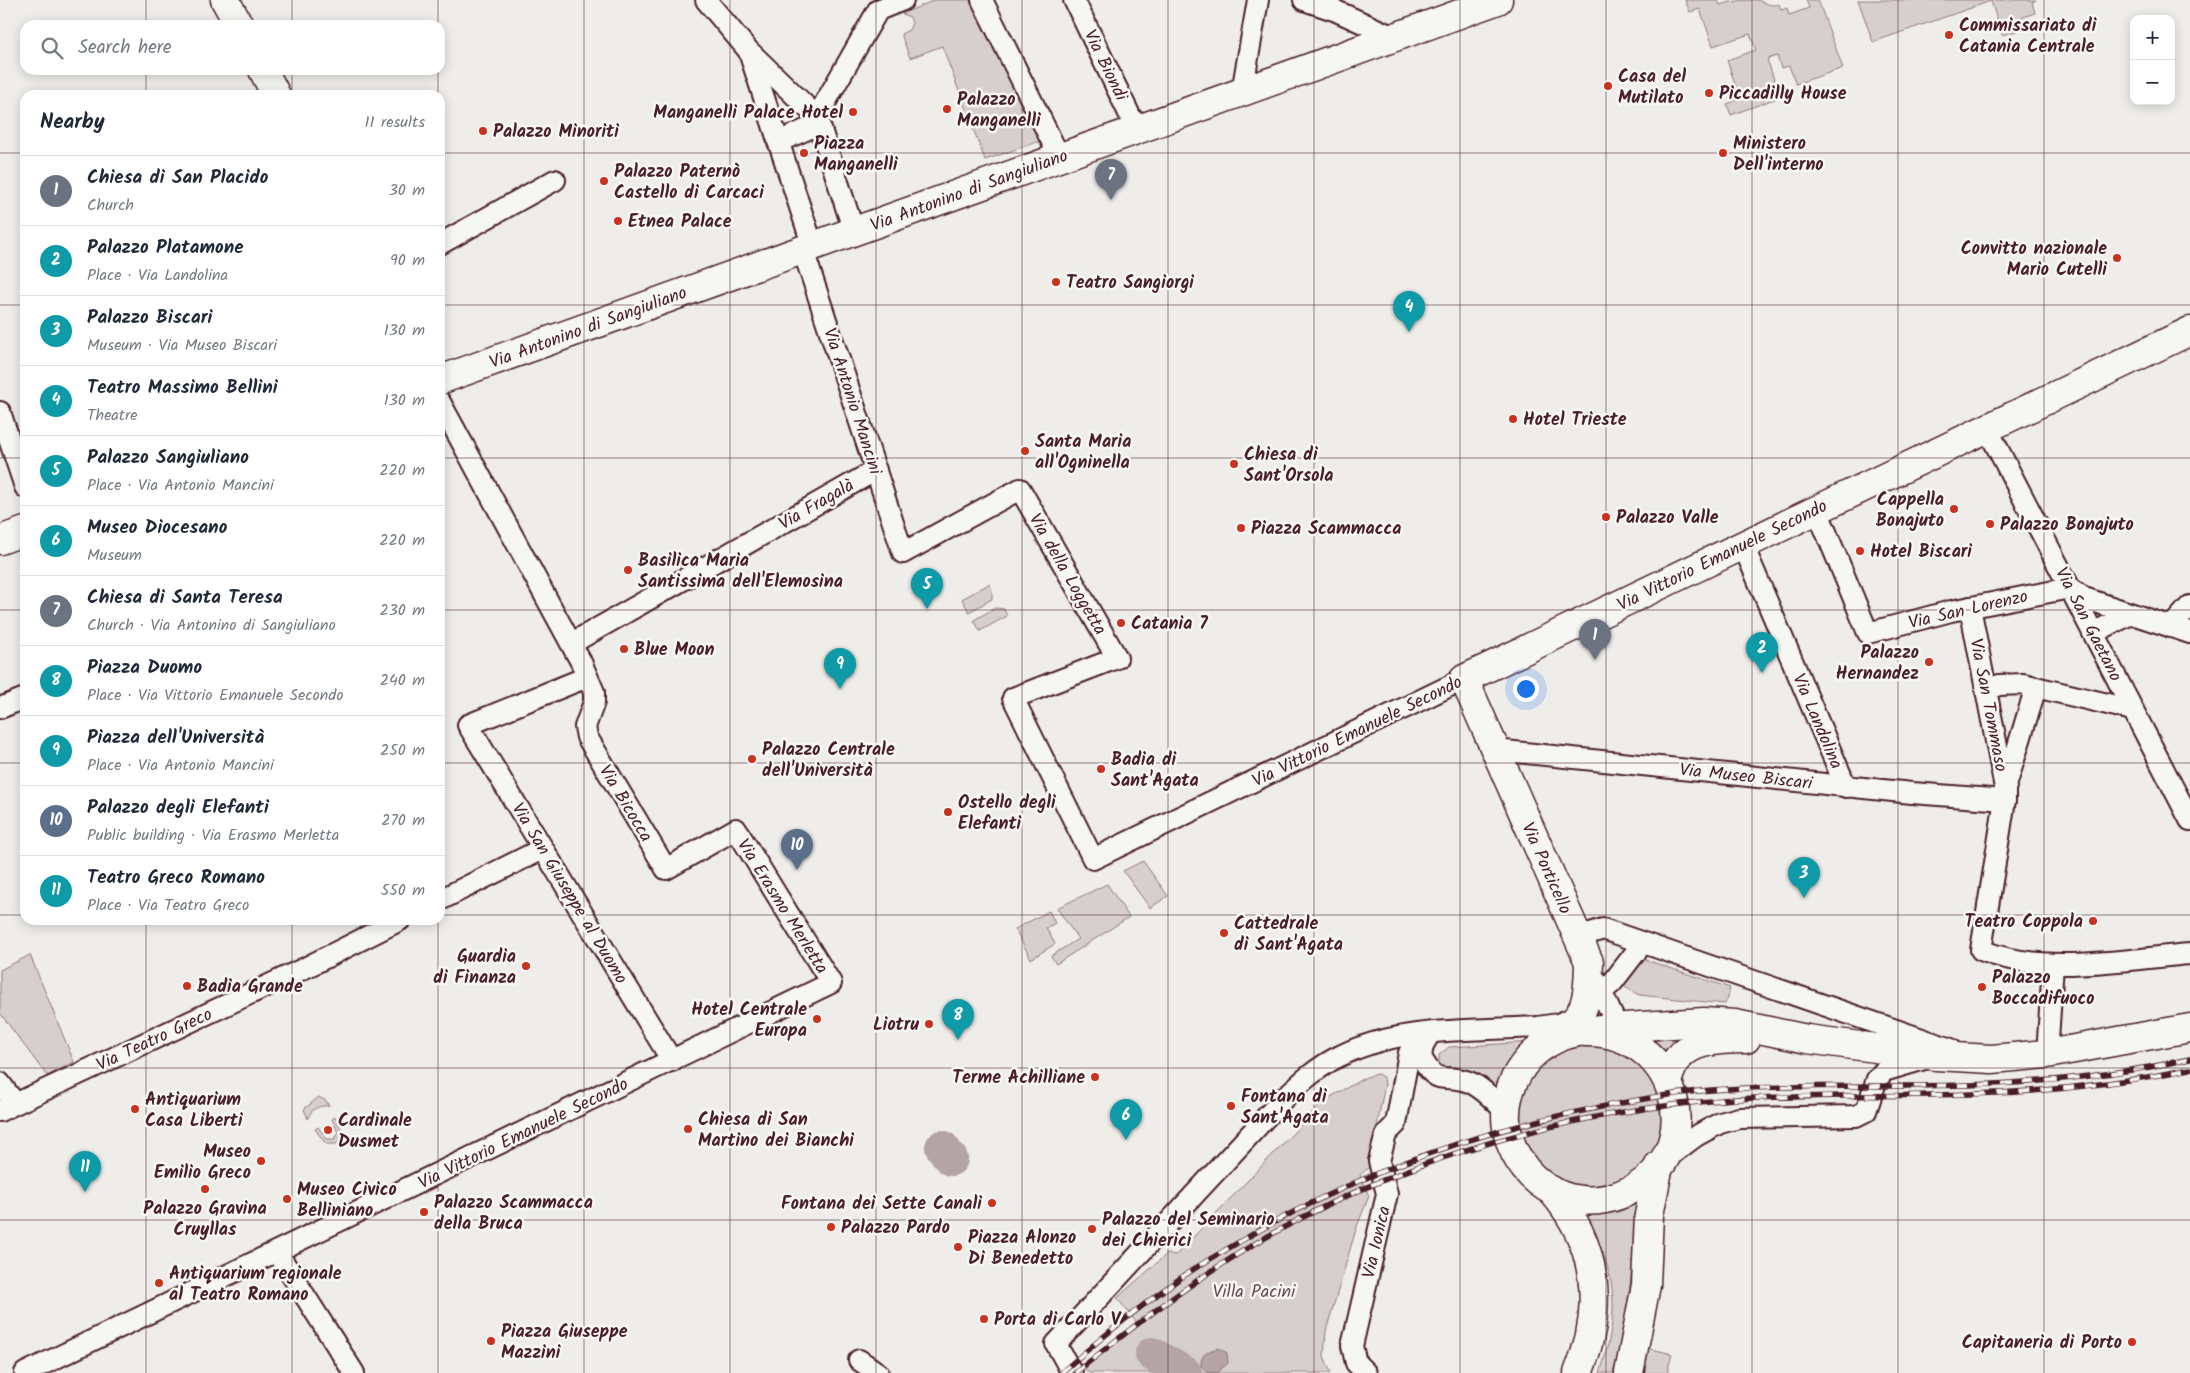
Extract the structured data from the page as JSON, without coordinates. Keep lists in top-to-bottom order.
{
  "streets": {
    "main road": ["Via Antonino di Sangiuliano", "Via Vittorio Emanuele Secondo", "Via Porticello"],
    "street": [
      "Via Biondi",
      "Via Antonio Mancini",
      "Via Fragalà",
      "Via della Loggetta",
      "Via San Lorenzo",
      "Via San Gaetano",
      "Via San Tommaso",
      "Via Landolina",
      "Via Museo Biscari",
      "Via Bicocca",
      "Via San Giuseppe al Duomo",
      "Via Erasmo Merletta",
      "Via Teatro Greco",
      "Via Ionica"
    ]
  },
  "crossings": [
    ["Via Biondi", "Via Antonino di Sangiuliano"],
    ["Via Antonino di Sangiuliano", "Via Antonio Mancini"],
    ["Via Antonio Mancini", "Via Fragalà"],
    ["Via Antonio Mancini", "Via della Loggetta"],
    ["Via Vittorio Emanuele Secondo", "Via della Loggetta"],
    ["Via Vittorio Emanuele Secondo", "Via San Lorenzo"],
    ["Via Vittorio Emanuele Secondo", "Via San Gaetano"],
    ["Via Vittorio Emanuele Secondo", "Via Landolina"],
    ["Via Vittorio Emanuele Secondo", "Via Porticello"],
    ["Via Vittorio Emanuele Secondo", "Via San Giuseppe al Duomo"],
    ["Via Vittorio Emanuele Secondo", "Via Erasmo Merletta"],
    ["Via San Lorenzo", "Via San Gaetano"],
    ["Via San Lorenzo", "Via San Tommaso"],
    ["Via San Tommaso", "Via Museo Biscari"],
    ["Via Landolina", "Via Museo Biscari"],
    ["Via Museo Biscari", "Via Porticello"],
    ["Via Bicocca", "Via San Giuseppe al Duomo"],
    ["Via Bicocca", "Via Erasmo Merletta"]
  ],
  "parks": ["Villa Pacini"],
  "places": [
    "Commissariato di Catania Centrale",
    "Casa del Mutilato",
    "Piccadilly House",
    "Palazzo Manganelli",
    "Manganelli Palace Hotel",
    "Palazzo Minoriti",
    "Piazza Manganelli",
    "Ministero Dell'interno",
    "Palazzo Paternò Castello di Carcaci",
    "Etnea Palace",
    "Convitto nazionale Mario Cutelli",
    "Teatro Sangiorgi",
    "Hotel Trieste",
    "Santa Maria all'Ogninella",
    "Chiesa di Sant'Orsola",
    "Cappella Bonajuto",
    "Palazzo Valle",
    "Palazzo Bonajuto",
    "Piazza Scammacca",
    "Hotel Biscari",
    "Basilica Maria Santissima dell'Elemosina",
    "Catania 7",
    "Blue Moon",
    "Palazzo Hernandez",
    "Palazzo Centrale dell'Università",
    "Badia di Sant'Agata",
    "Ostello degli Elefanti",
    "Teatro Coppola",
    "Cattedrale di Sant'Agata",
    "Guardia di Finanza",
    "Badia Grande",
    "Palazzo Boccadifuoco",
    "Hotel Centrale Europa",
    "Liotru",
    "Terme Achilliane",
    "Fontana di Sant'Agata",
    "Antiquarium Casa Liberti",
    "Chiesa di San Martino dei Bianchi",
    "Cardinale Dusmet",
    "Museo Emilio Greco",
    "Palazzo Gravina Cruyllas",
    "Museo Civico Belliniano",
    "Fontana dei Sette Canali",
    "Palazzo Scammacca della Bruca",
    "Palazzo Pardo",
    "Palazzo del Seminario dei Chierici",
    "Piazza Alonzo Di Benedetto",
    "Antiquarium regionale al Teatro Romano",
    "Porta di Carlo V",
    "Piazza Giuseppe Mazzini",
    "Capitaneria di Porto"
  ],
  "page": {
    "map_buttons": ["+", "−"],
    "search": "Search here",
    "heading": ["Nearby", "11 results"],
    "list": [
      {
        "mark": "1",
        "name": "Chiesa di San Placido",
        "note": "Church",
        "value": "30 m"
      },
      {
        "mark": "2",
        "name": "Palazzo Platamone",
        "note": "Place · Via Landolina",
        "value": "90 m"
      },
      {
        "mark": "3",
        "name": "Palazzo Biscari",
        "note": "Museum · Via Museo Biscari",
        "value": "130 m"
      },
      {
        "mark": "4",
        "name": "Teatro Massimo Bellini",
        "note": "Theatre",
        "value": "130 m"
      },
      {
        "mark": "5",
        "name": "Palazzo Sangiuliano",
        "note": "Place · Via Antonio Mancini",
        "value": "220 m"
      },
      {
        "mark": "6",
        "name": "Museo Diocesano",
        "note": "Museum",
        "value": "220 m"
      },
      {
        "mark": "7",
        "name": "Chiesa di Santa Teresa",
        "note": "Church · Via Antonino di Sangiuliano",
        "value": "230 m"
      },
      {
        "mark": "8",
        "name": "Piazza Duomo",
        "note": "Place · Via Vittorio Emanuele Secondo",
        "value": "240 m"
      },
      {
        "mark": "9",
        "name": "Piazza dell'Università",
        "note": "Place · Via Antonio Mancini",
        "value": "250 m"
      },
      {
        "mark": "10",
        "name": "Palazzo degli Elefanti",
        "note": "Public building · Via Erasmo Merletta",
        "value": "270 m"
      },
      {
        "mark": "11",
        "name": "Teatro Greco Romano",
        "note": "Place · Via Teatro Greco",
        "value": "550 m"
      }
    ],
    "pins": [
      "7",
      "4",
      "5",
      "1",
      "2",
      "9",
      "10",
      "3",
      "8",
      "6",
      "11"
    ]
  }
}
